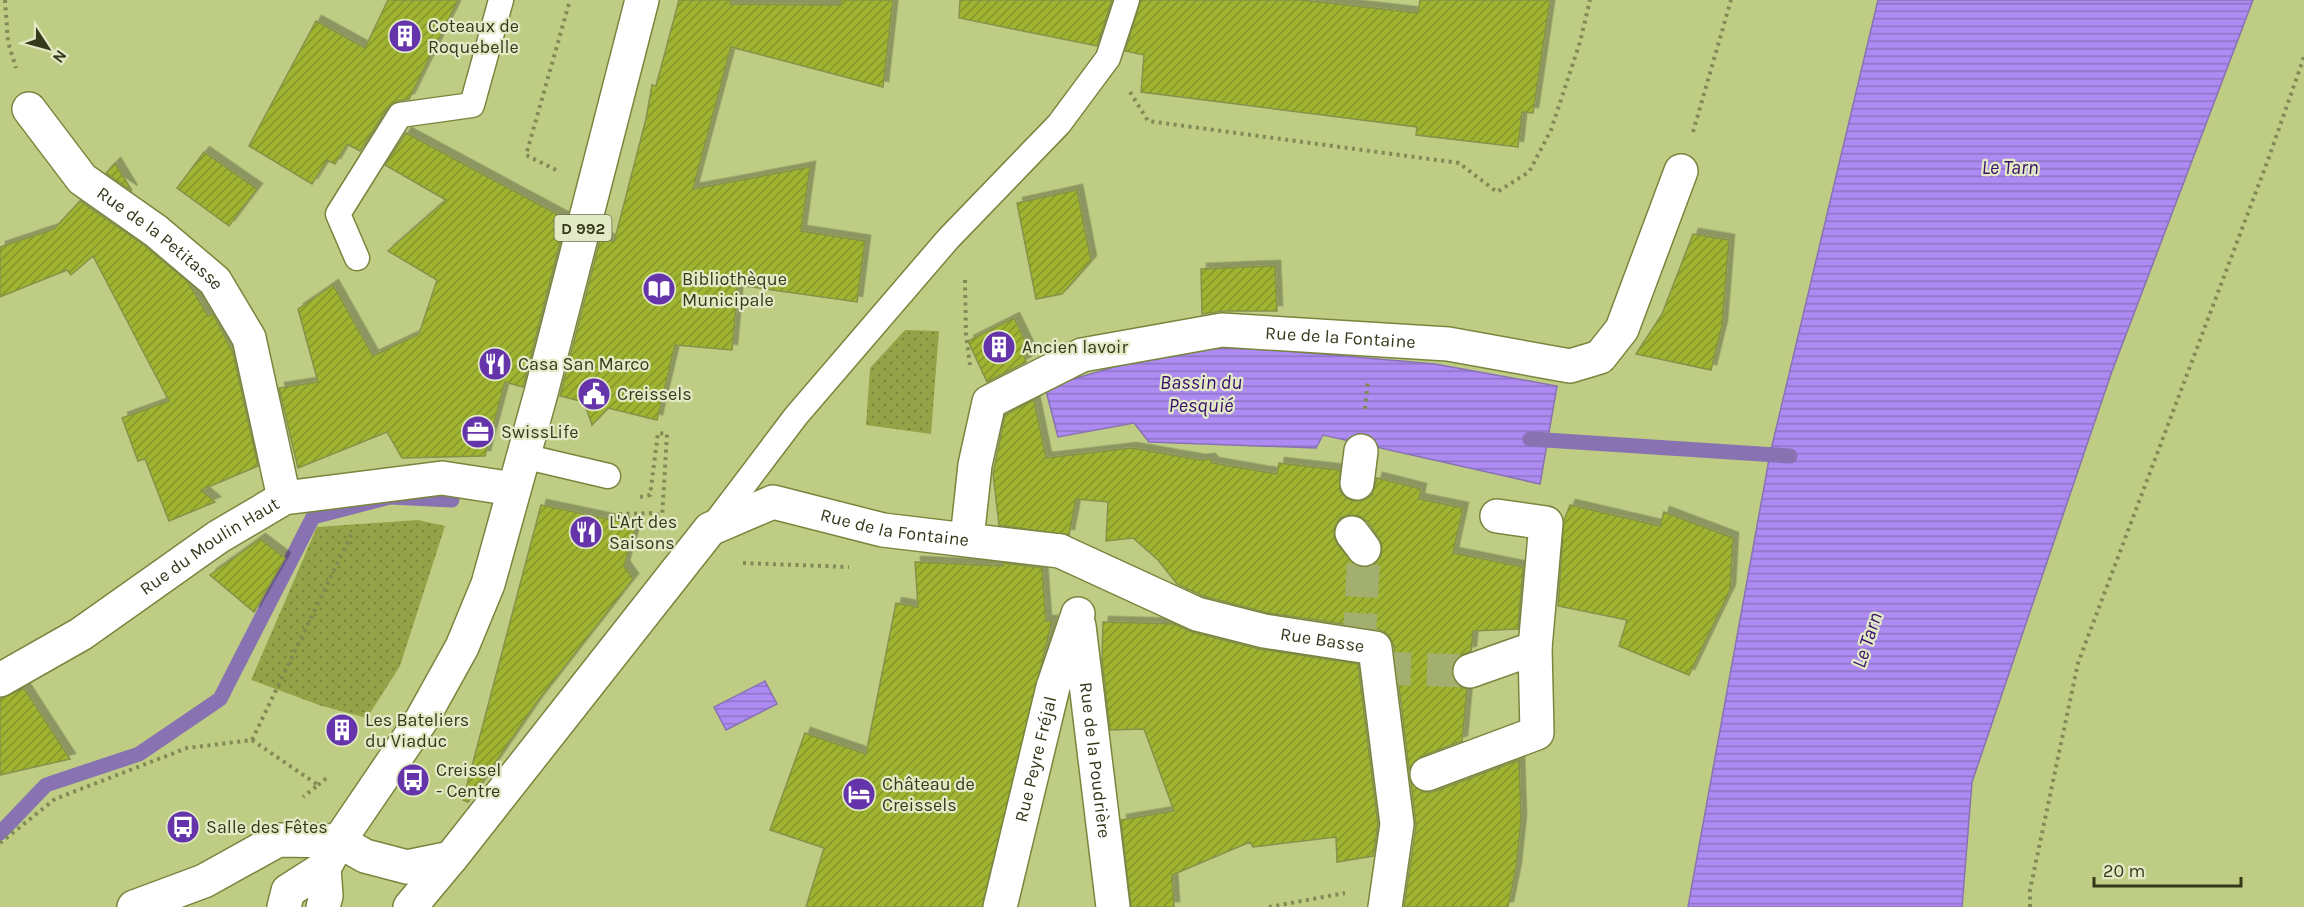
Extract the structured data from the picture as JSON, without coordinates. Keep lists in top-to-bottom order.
{
  "streets": {
    "street": [
      "D 992",
      "Rue de la Petitasse",
      "Rue de la Fontaine",
      "Rue du Moulin Haut",
      "Rue Basse",
      "Rue Peyre Fréjal",
      "Rue de la Poudrière"
    ]
  },
  "crossings": [
    ["D 992", "Rue du Moulin Haut"],
    ["Rue de la Petitasse", "Rue du Moulin Haut"],
    ["Rue de la Fontaine", "Rue Basse"],
    ["Rue Peyre Fréjal", "Rue de la Poudrière"]
  ],
  "water": ["Le Tarn", "Bassin du Pesquié"],
  "places": {
    "building": ["Coteaux de Roquebelle", "Ancien lavoir", "Les Bateliers du Viaduc"],
    "library": ["Bibliothèque Municipale"],
    "restaurant": ["Casa San Marco", "L'Art des Saisons"],
    "public building": ["Creissels"],
    "office": ["SwissLife"],
    "bus stop": ["Creissel - Centre", "Salle des Fêtes"],
    "hotel": ["Château de Creissels"]
  },
  "scale_bar": "20 m",
  "north": "bottom right"
}
